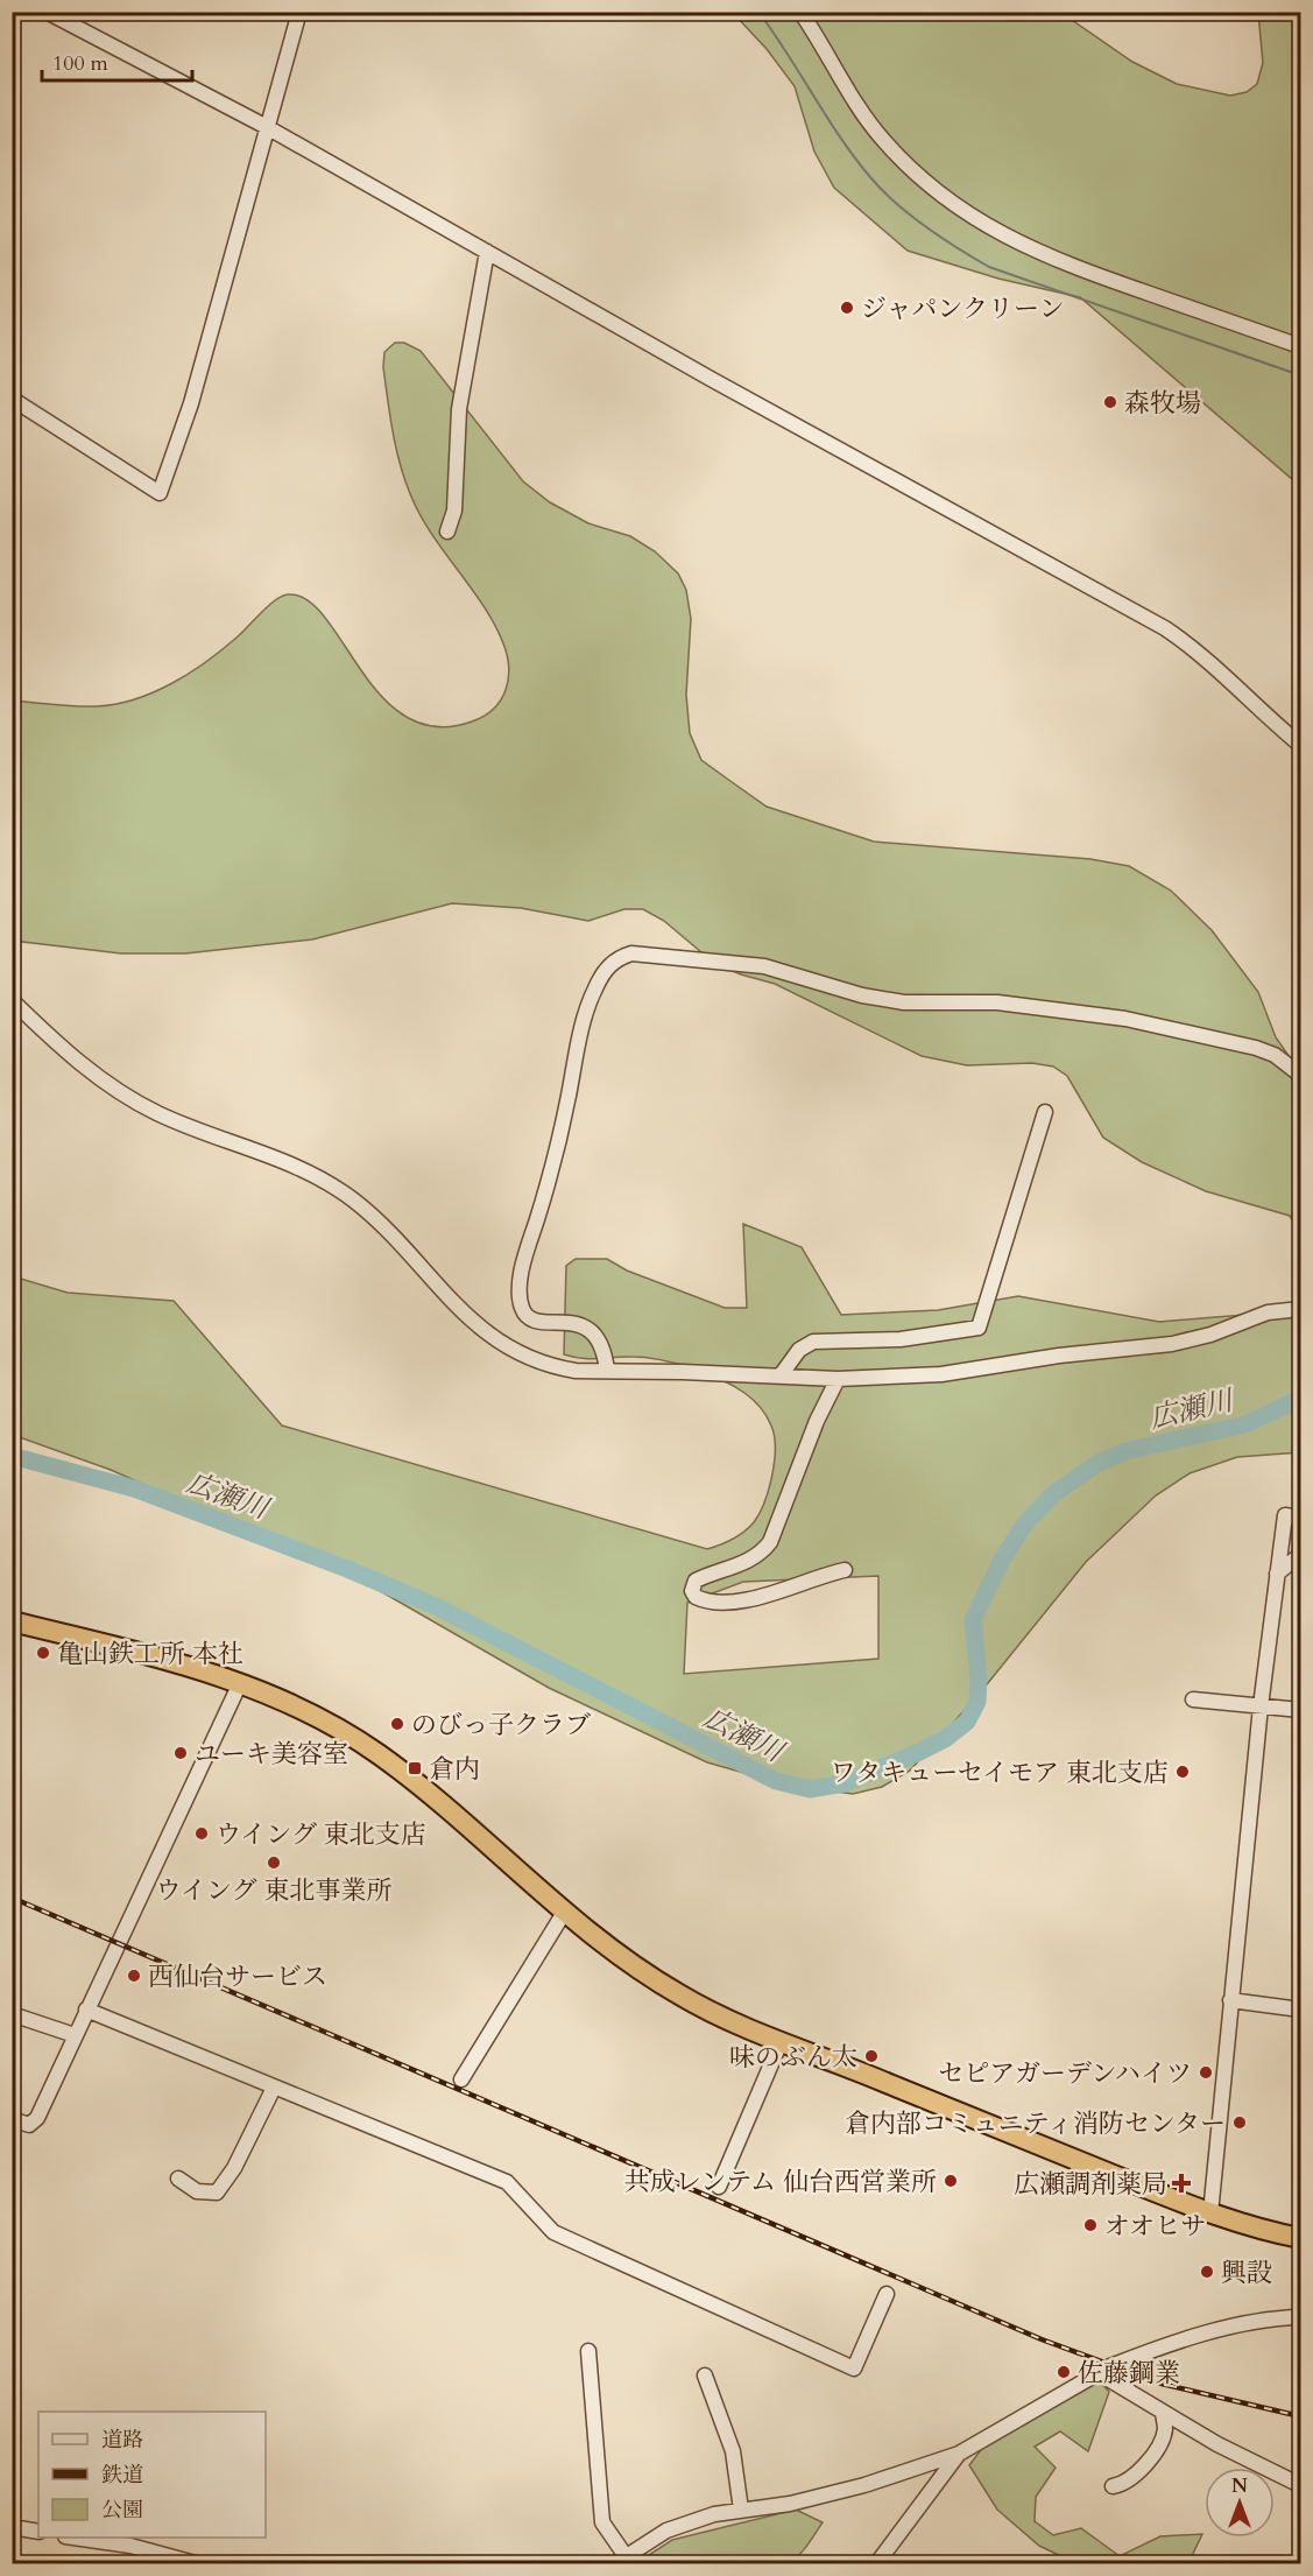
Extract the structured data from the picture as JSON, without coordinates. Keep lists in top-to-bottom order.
{
  "water": ["広瀬川"],
  "places": {
    "other": [
      "ジャパンクリーン",
      "森牧場",
      "亀山鉄工所 本社",
      "のびっ子クラブ",
      "ユーキ美容室",
      "ワタキューセイモア 東北支店",
      "ウイング 東北支店",
      "ウイング 東北事業所",
      "西仙台サービス",
      "味のぶん太",
      "セピアガーデンハイツ",
      "倉内部コミュニティ消防センター",
      "共成レンテム 仙台西営業所",
      "オオヒサ",
      "興設",
      "佐藤鋼業"
    ],
    "transit": ["倉内"],
    "health": ["広瀬調剤薬局"]
  },
  "legend": ["道路", "鉄道", "公園"],
  "scale_bar": "100 m",
  "north": "top"
}
